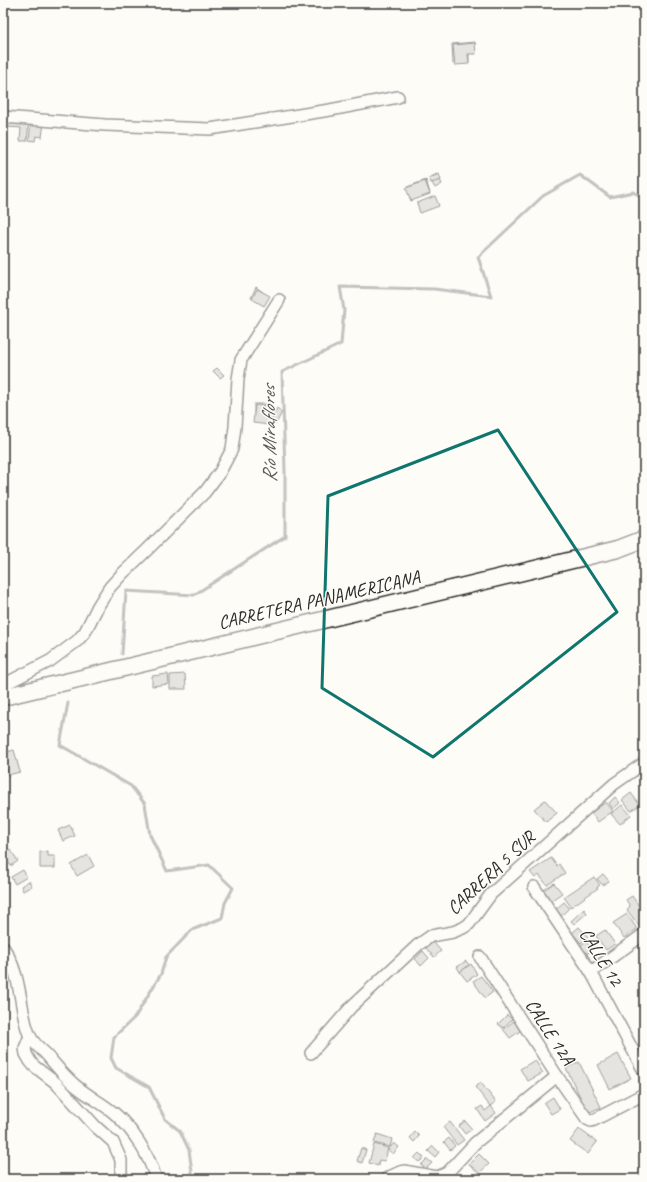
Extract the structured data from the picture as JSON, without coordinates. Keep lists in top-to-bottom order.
{
  "streets": {
    "highway": ["CARRETERA PANAMERICANA"],
    "street": ["CARRERA 5 SUR", "CALLE 12", "CALLE 12A"]
  },
  "water": ["Río Miraflores"]
}
